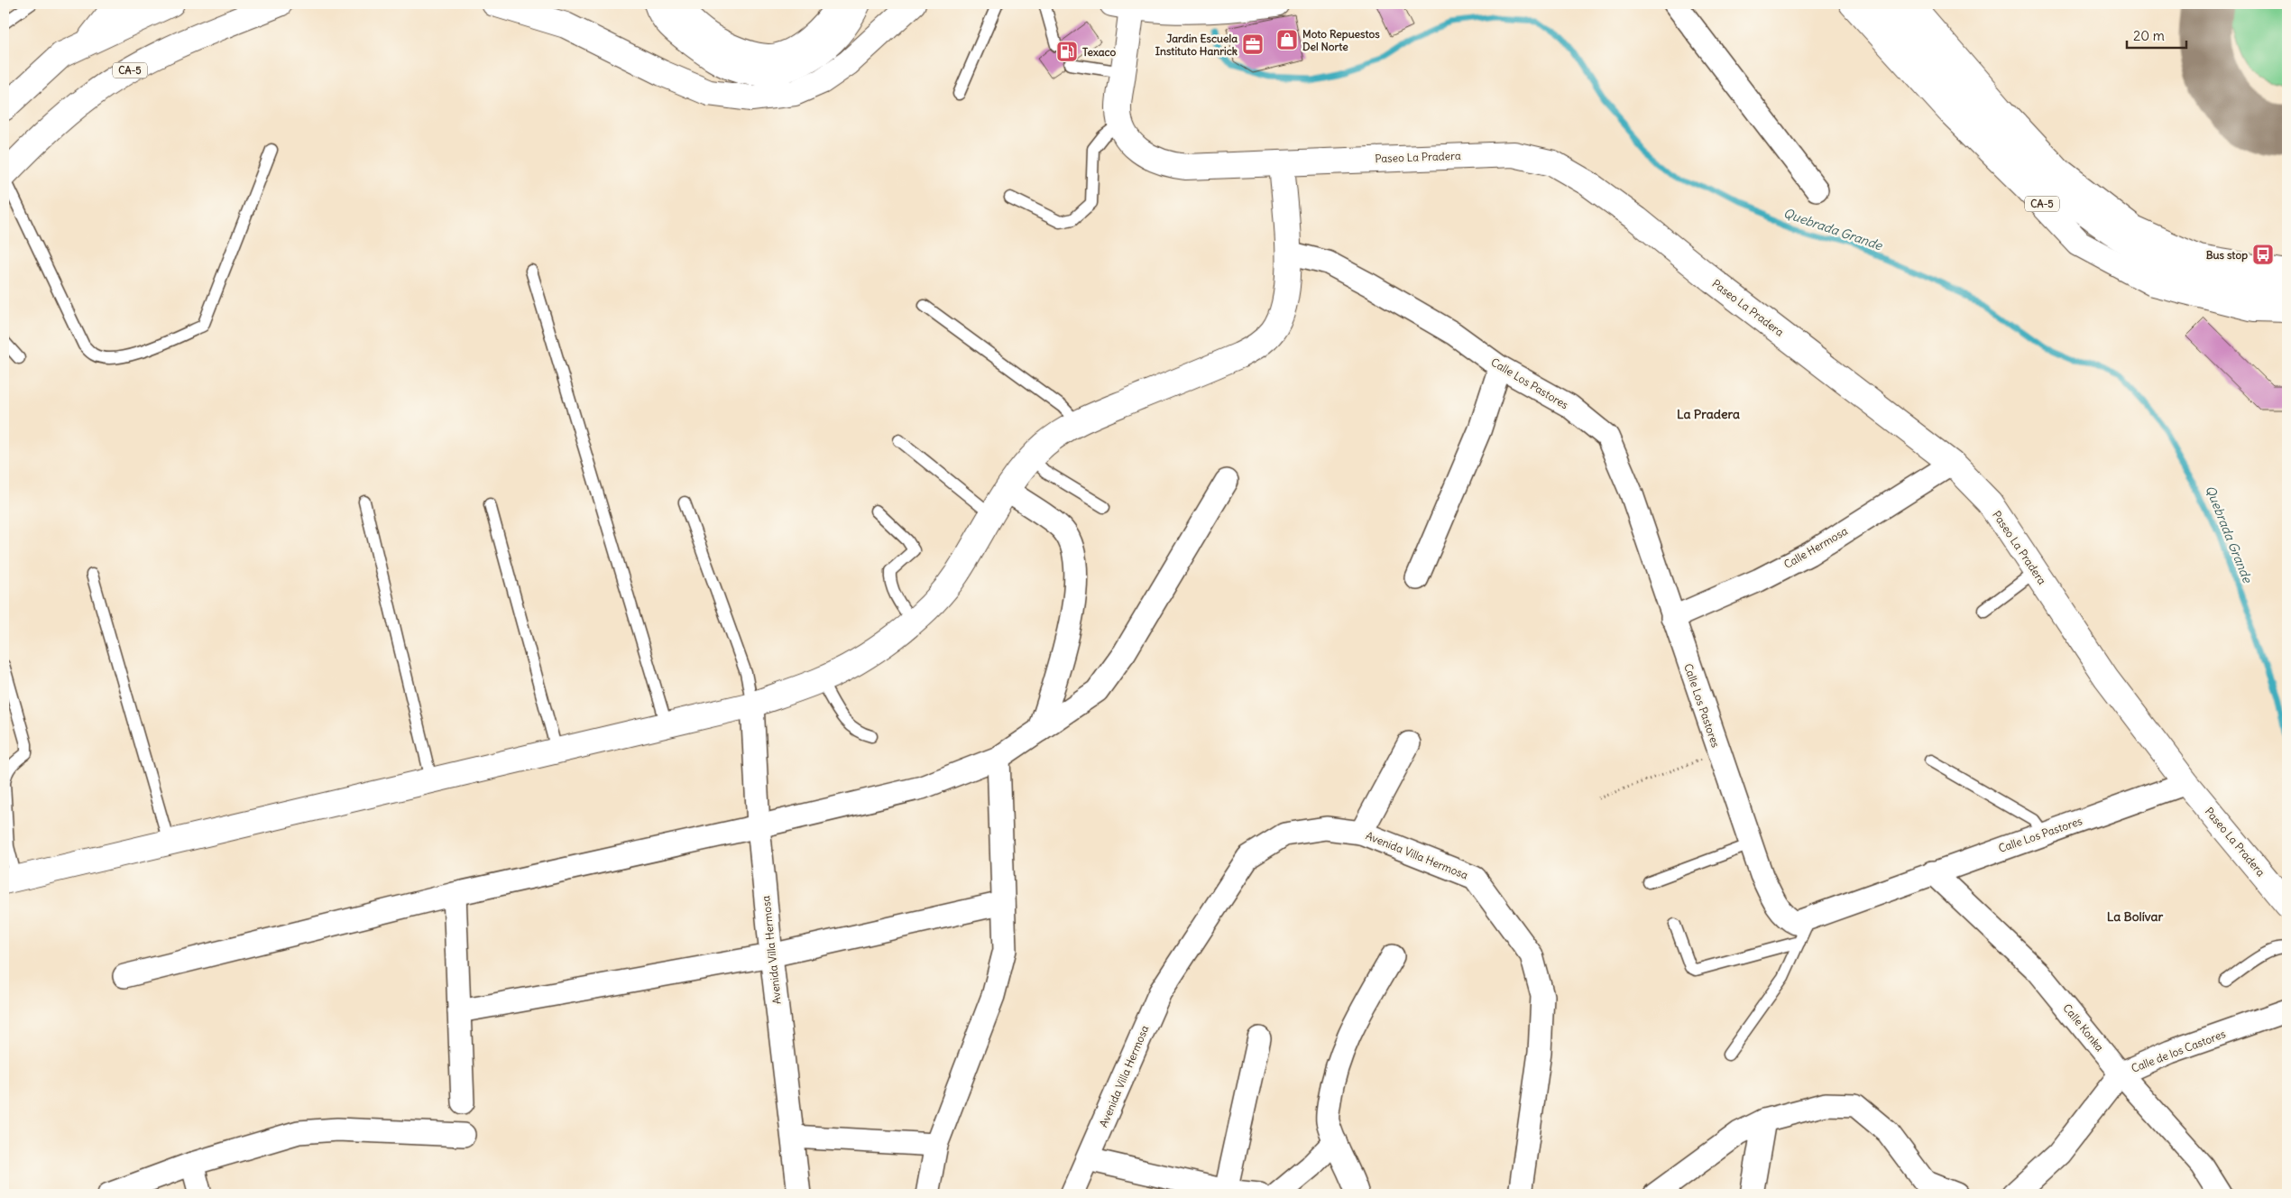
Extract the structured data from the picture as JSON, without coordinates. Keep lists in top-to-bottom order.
{
  "streets": {
    "main road": ["CA-5", "Paseo La Pradera"],
    "street": [
      "Calle Los Pastores",
      "Calle Hermosa",
      "Avenida Villa Hermosa",
      "Calle Konka",
      "Calle de los Castores"
    ]
  },
  "crossings": [
    ["Paseo La Pradera", "Calle Los Pastores"],
    ["Paseo La Pradera", "Calle Hermosa"],
    ["Calle Los Pastores", "Calle Hermosa"],
    ["Calle Los Pastores", "Calle Konka"],
    ["Calle Konka", "Calle de los Castores"]
  ],
  "districts": ["La Pradera", "La Bolívar"],
  "water": ["Quebrada Grande"],
  "places": {
    "shop": ["Moto Repuestos Del Norte"],
    "office": ["Jardin Escuela Instituto Hanrick"],
    "fuel station": ["Texaco"],
    "bus stop": ["Bus stop"]
  },
  "scale_bar": "20 m"
}
